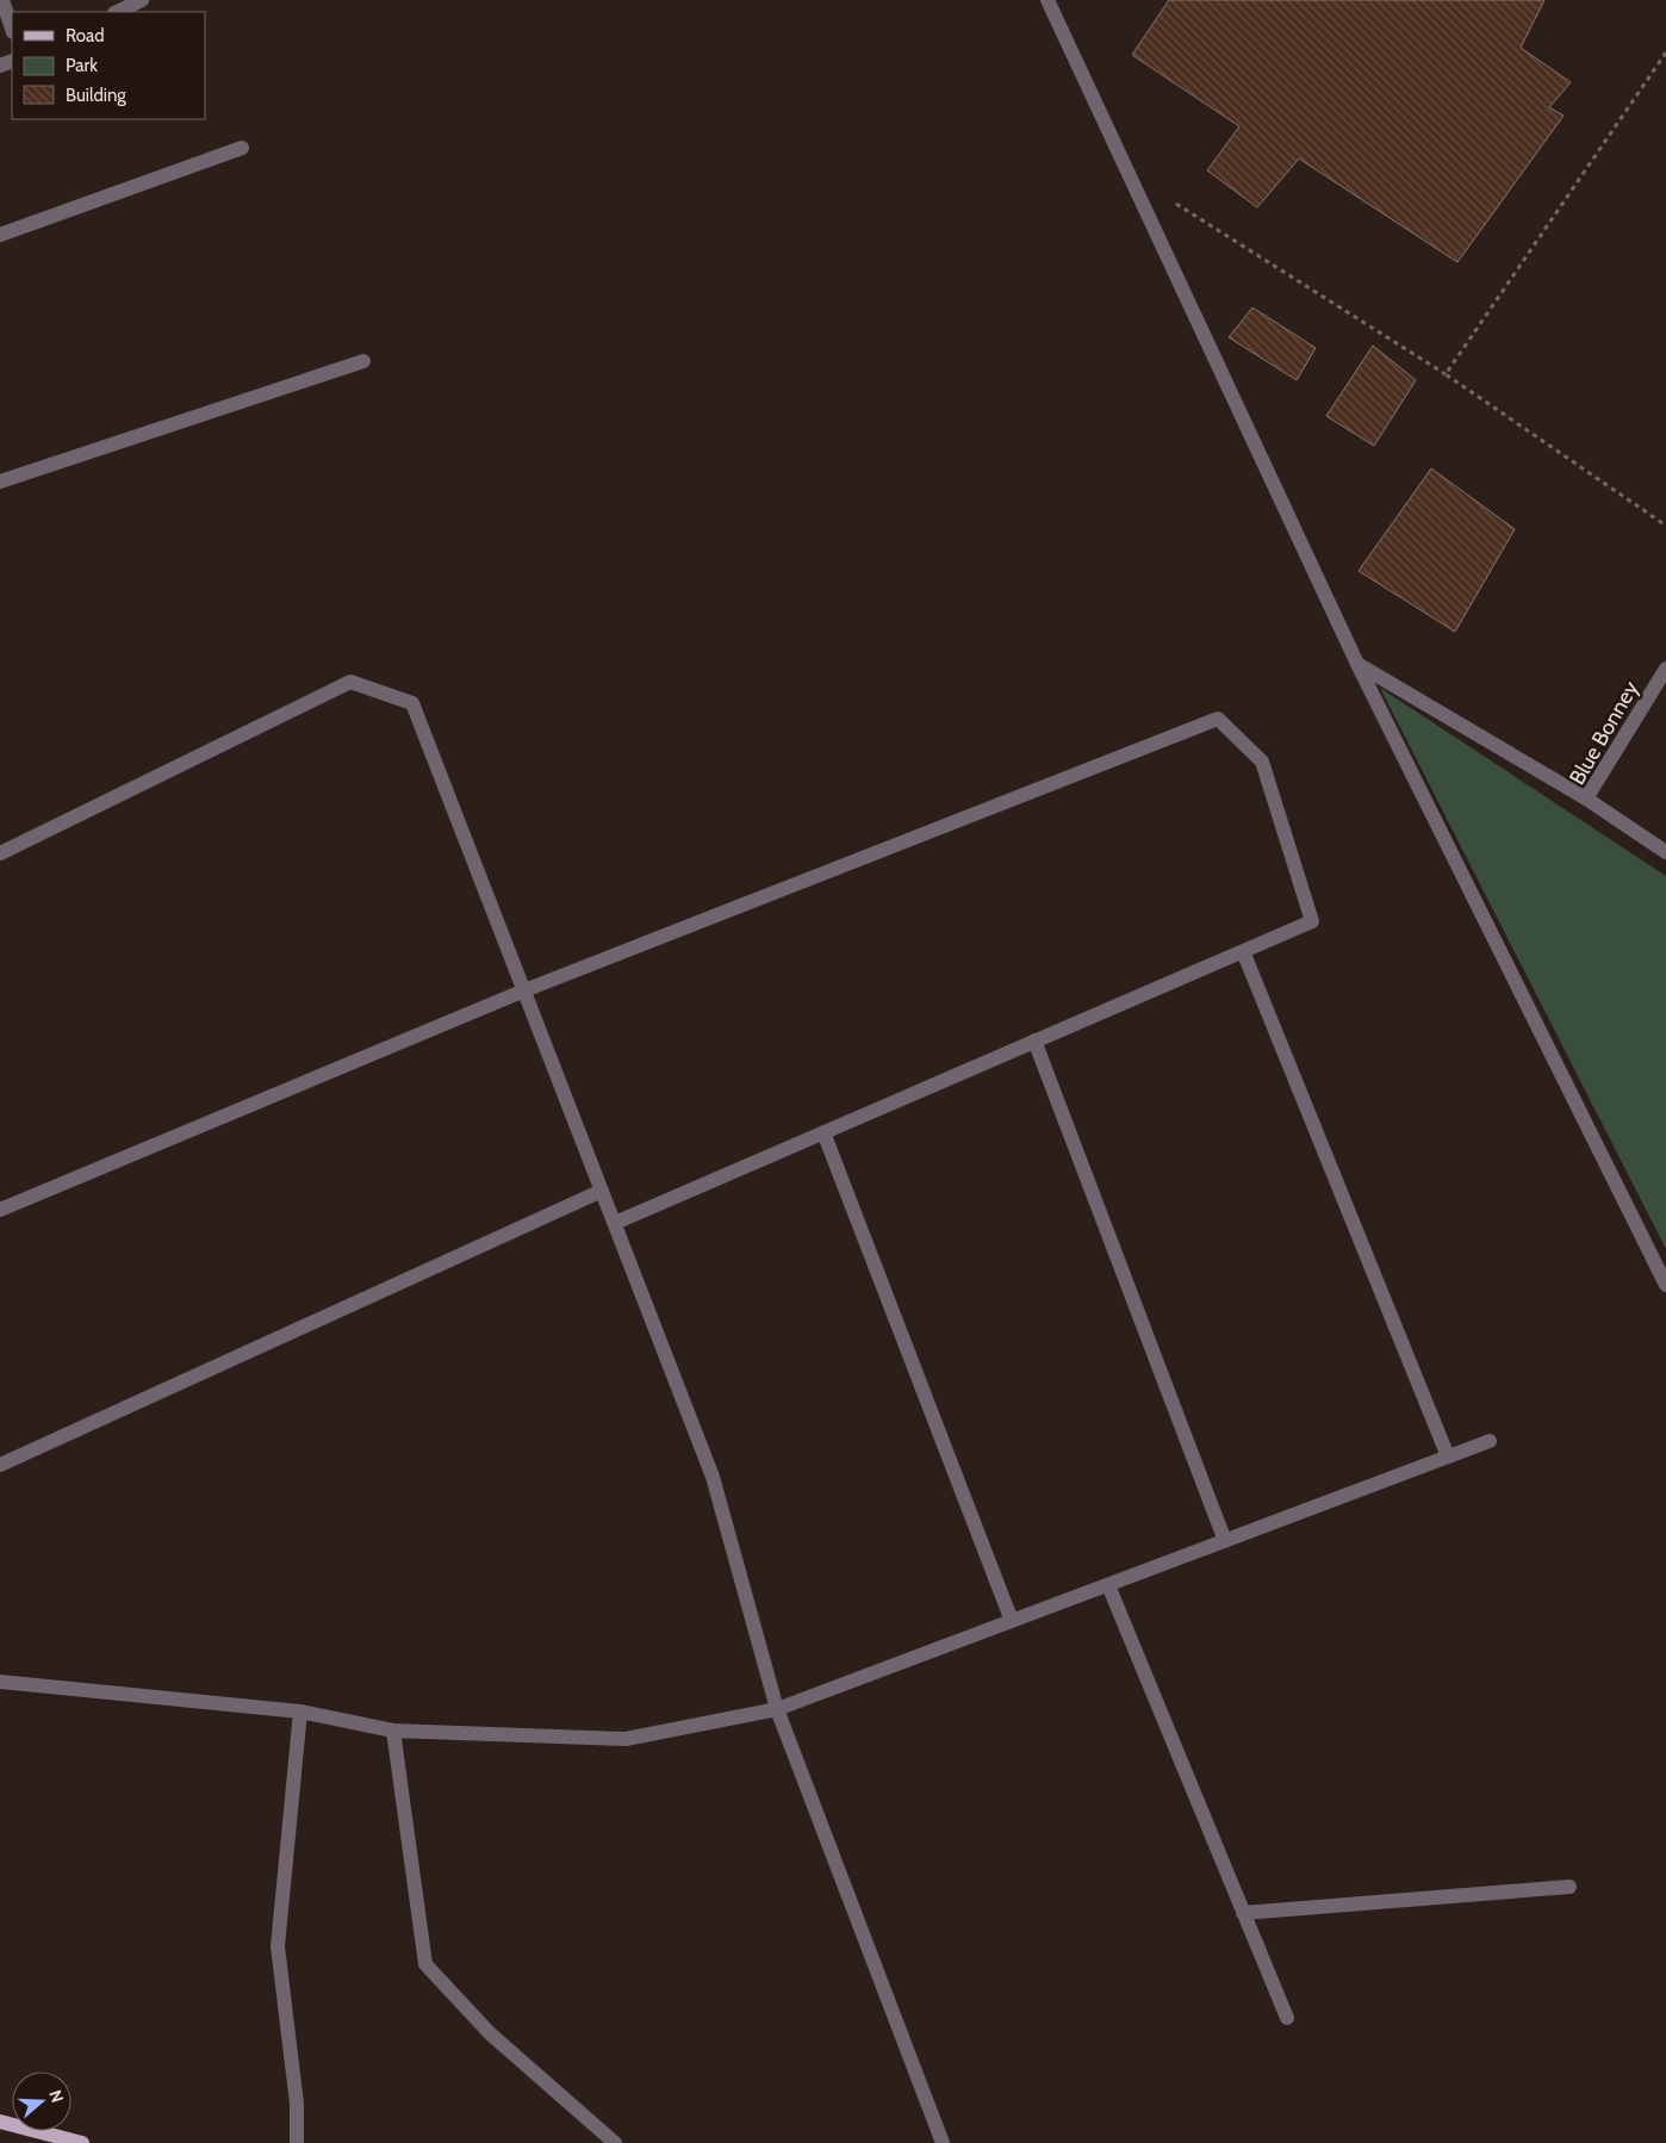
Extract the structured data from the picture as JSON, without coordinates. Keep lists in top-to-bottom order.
{
  "streets": {
    "street": ["Blue Bonney"]
  },
  "legend": ["Road", "Park", "Building"],
  "north": "right"
}
